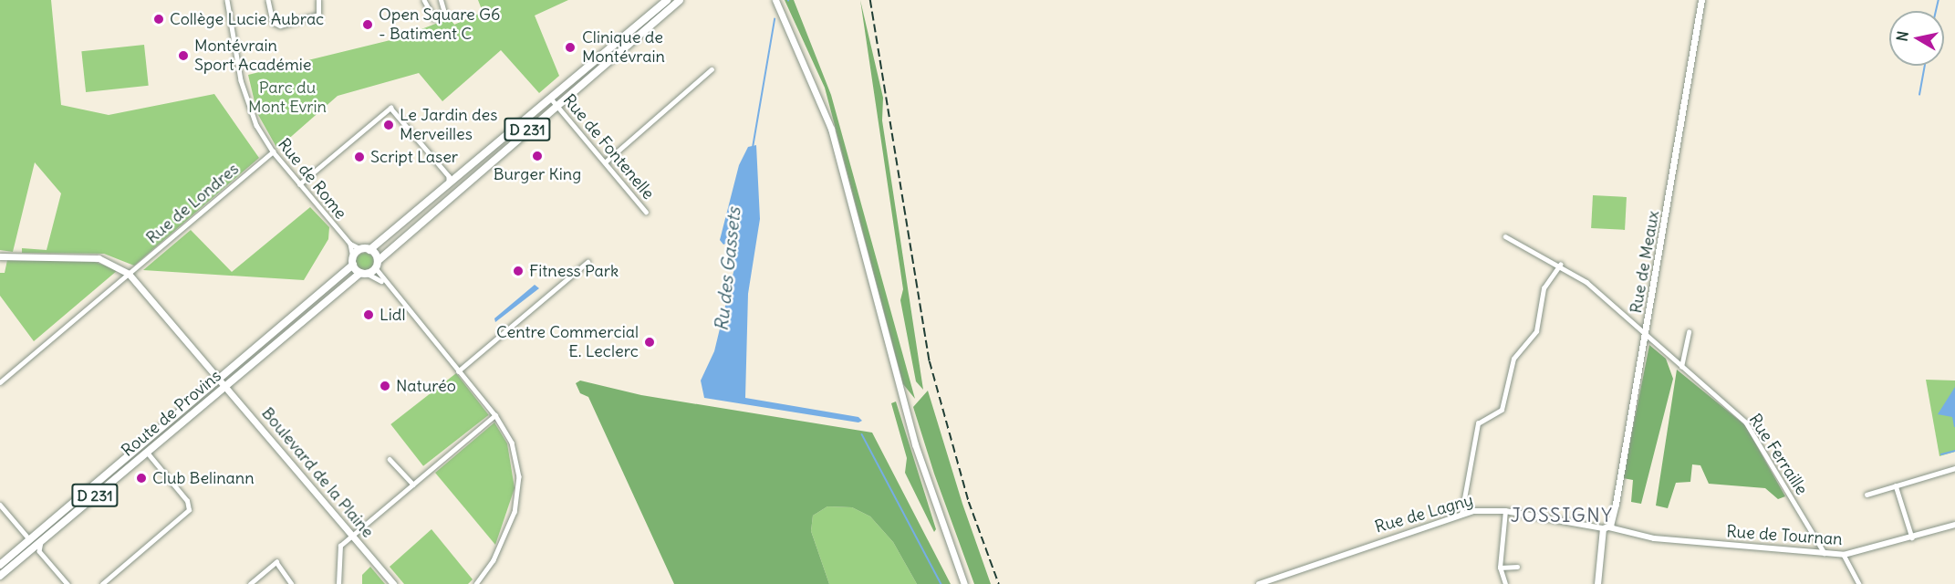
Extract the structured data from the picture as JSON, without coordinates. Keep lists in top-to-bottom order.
{
  "streets": {
    "main road": [
      "D 231",
      "Rue de Meaux",
      "Route de Provins",
      "Boulevard de la Plaine"
    ],
    "street": [
      "Rue de Fontenelle",
      "Rue de Rome",
      "Rue de Londres",
      "Rue Ferraille",
      "Rue de Lagny",
      "Rue de Tournan"
    ]
  },
  "crossings": [
    ["D 231", "Rue de Fontenelle"],
    ["D 231", "Route de Provins"],
    ["Rue de Rome", "Rue de Londres"],
    ["Rue de Londres", "Boulevard de la Plaine"],
    ["Rue de Meaux", "Rue Ferraille"],
    ["Rue de Meaux", "Rue de Lagny"],
    ["Rue de Meaux", "Rue de Tournan"],
    ["Route de Provins", "Boulevard de la Plaine"],
    ["Rue Ferraille", "Rue de Tournan"],
    ["Rue de Lagny", "Rue de Tournan"]
  ],
  "districts": ["JOSSIGNY"],
  "water": ["Ru des Gassets"],
  "parks": ["Parc du Mont Evrin"],
  "places": [
    "Collège Lucie Aubrac",
    "Open Square G6 - Batiment C",
    "Clinique de Montévrain",
    "Montévrain Sport Académie",
    "Le Jardin des Merveilles",
    "Burger King",
    "Script Laser",
    "Fitness Park",
    "Lidl",
    "Centre Commercial E. Leclerc",
    "Naturéo",
    "Club Belinann"
  ],
  "north": "left"
}
